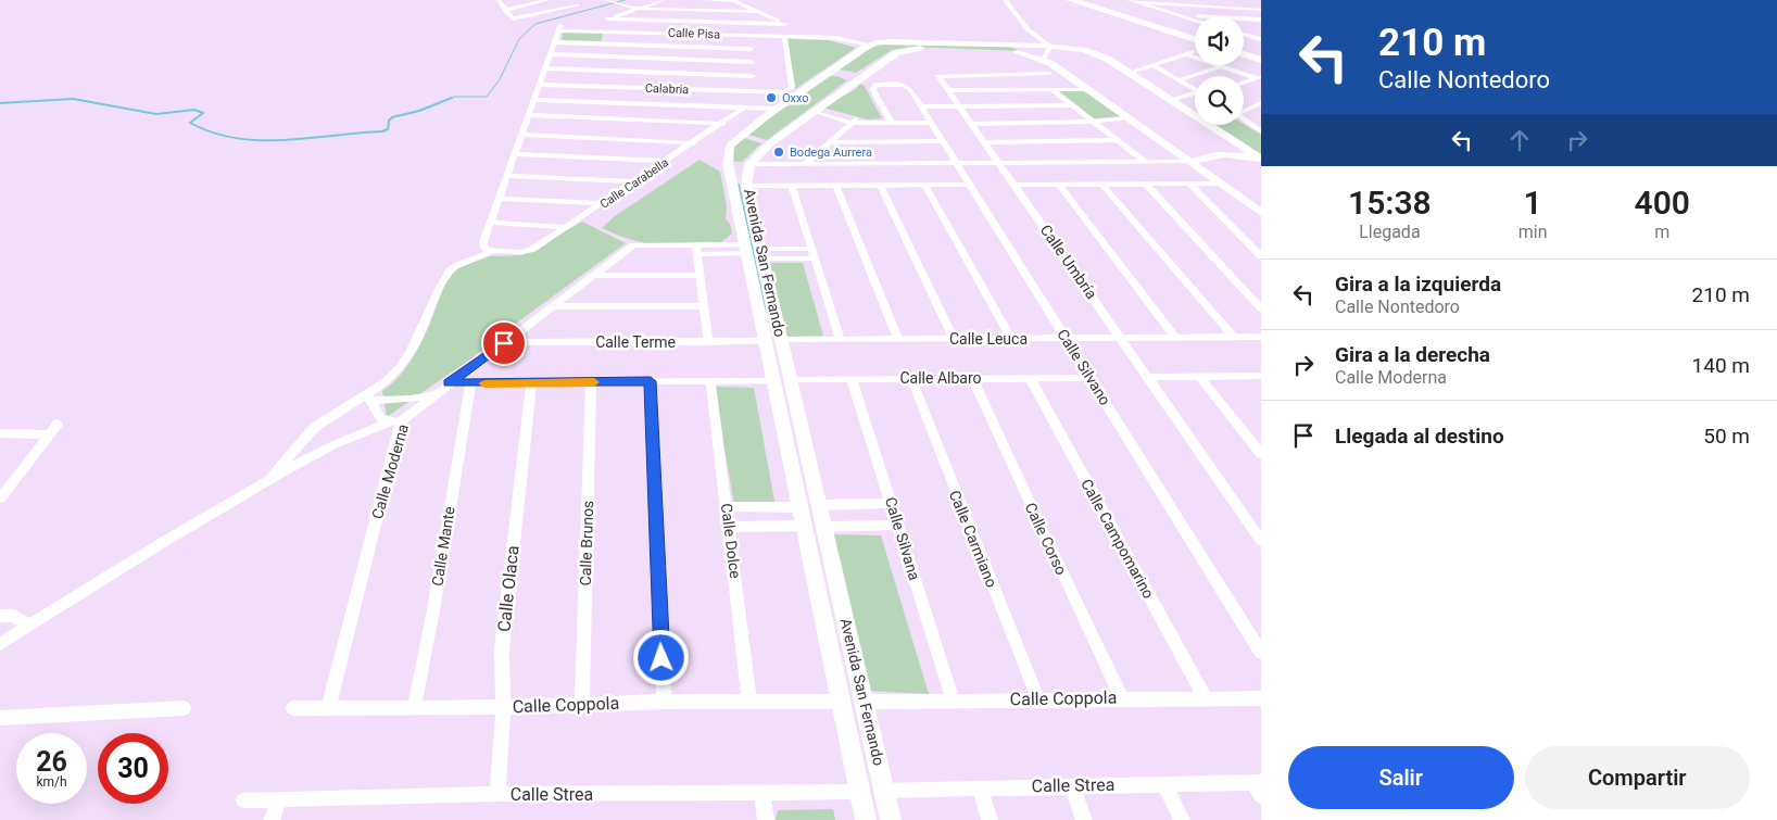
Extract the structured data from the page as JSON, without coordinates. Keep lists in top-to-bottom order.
{
  "streets": {
    "street": [
      "Calle Pisa",
      "Calabria",
      "Calle Carabella",
      "Calle Umbría",
      "Avenida San Fernando",
      "Calle Leuca",
      "Calle Terme",
      "Calle Silvano",
      "Calle Albaro",
      "Calle Moderna",
      "Calle Silvana",
      "Calle Carmiano",
      "Calle Corso",
      "Calle Campomarino",
      "Calle Dolce",
      "Calle Brunos",
      "Calle Mante",
      "Calle Olaca",
      "Calle Coppola",
      "Calle Strea"
    ]
  },
  "crossings": [
    ["Calle Pisa", "Calabria"],
    ["Calle Pisa", "Avenida San Fernando"],
    ["Calle Umbría", "Calle Leuca"],
    ["Avenida San Fernando", "Calle Leuca"],
    ["Avenida San Fernando", "Calle Terme"],
    ["Avenida San Fernando", "Calle Albaro"],
    ["Avenida San Fernando", "Calle Coppola"],
    ["Avenida San Fernando", "Calle Strea"],
    ["Calle Leuca", "Calle Terme"],
    ["Calle Leuca", "Calle Silvano"],
    ["Calle Terme", "Calle Moderna"],
    ["Calle Silvano", "Calle Albaro"],
    ["Calle Albaro", "Calle Silvana"],
    ["Calle Albaro", "Calle Carmiano"],
    ["Calle Albaro", "Calle Corso"],
    ["Calle Albaro", "Calle Campomarino"],
    ["Calle Moderna", "Calle Coppola"],
    ["Calle Silvana", "Calle Coppola"],
    ["Calle Carmiano", "Calle Coppola"],
    ["Calle Corso", "Calle Coppola"],
    ["Calle Campomarino", "Calle Coppola"],
    ["Calle Dolce", "Calle Coppola"],
    ["Calle Brunos", "Calle Coppola"],
    ["Calle Mante", "Calle Coppola"],
    ["Calle Olaca", "Calle Coppola"],
    ["Calle Olaca", "Calle Strea"]
  ],
  "places": ["Oxxo", "Bodega Aurrera"],
  "page": {
    "turn": ["210 m", "Calle Nontedoro"],
    "eta": [
      "15:38",
      "Llegada",
      "1",
      "min",
      "400",
      "m"
    ],
    "list": [
      {
        "name": "Gira a la izquierda",
        "note": "Calle Nontedoro",
        "value": "210 m"
      },
      {
        "name": "Gira a la derecha",
        "note": "Calle Moderna",
        "value": "140 m"
      },
      {
        "name": "Llegada al destino",
        "value": "50 m"
      }
    ],
    "speed": "26 km/h",
    "limit": "30",
    "buttons": ["Salir", "Compartir"]
  }
}
